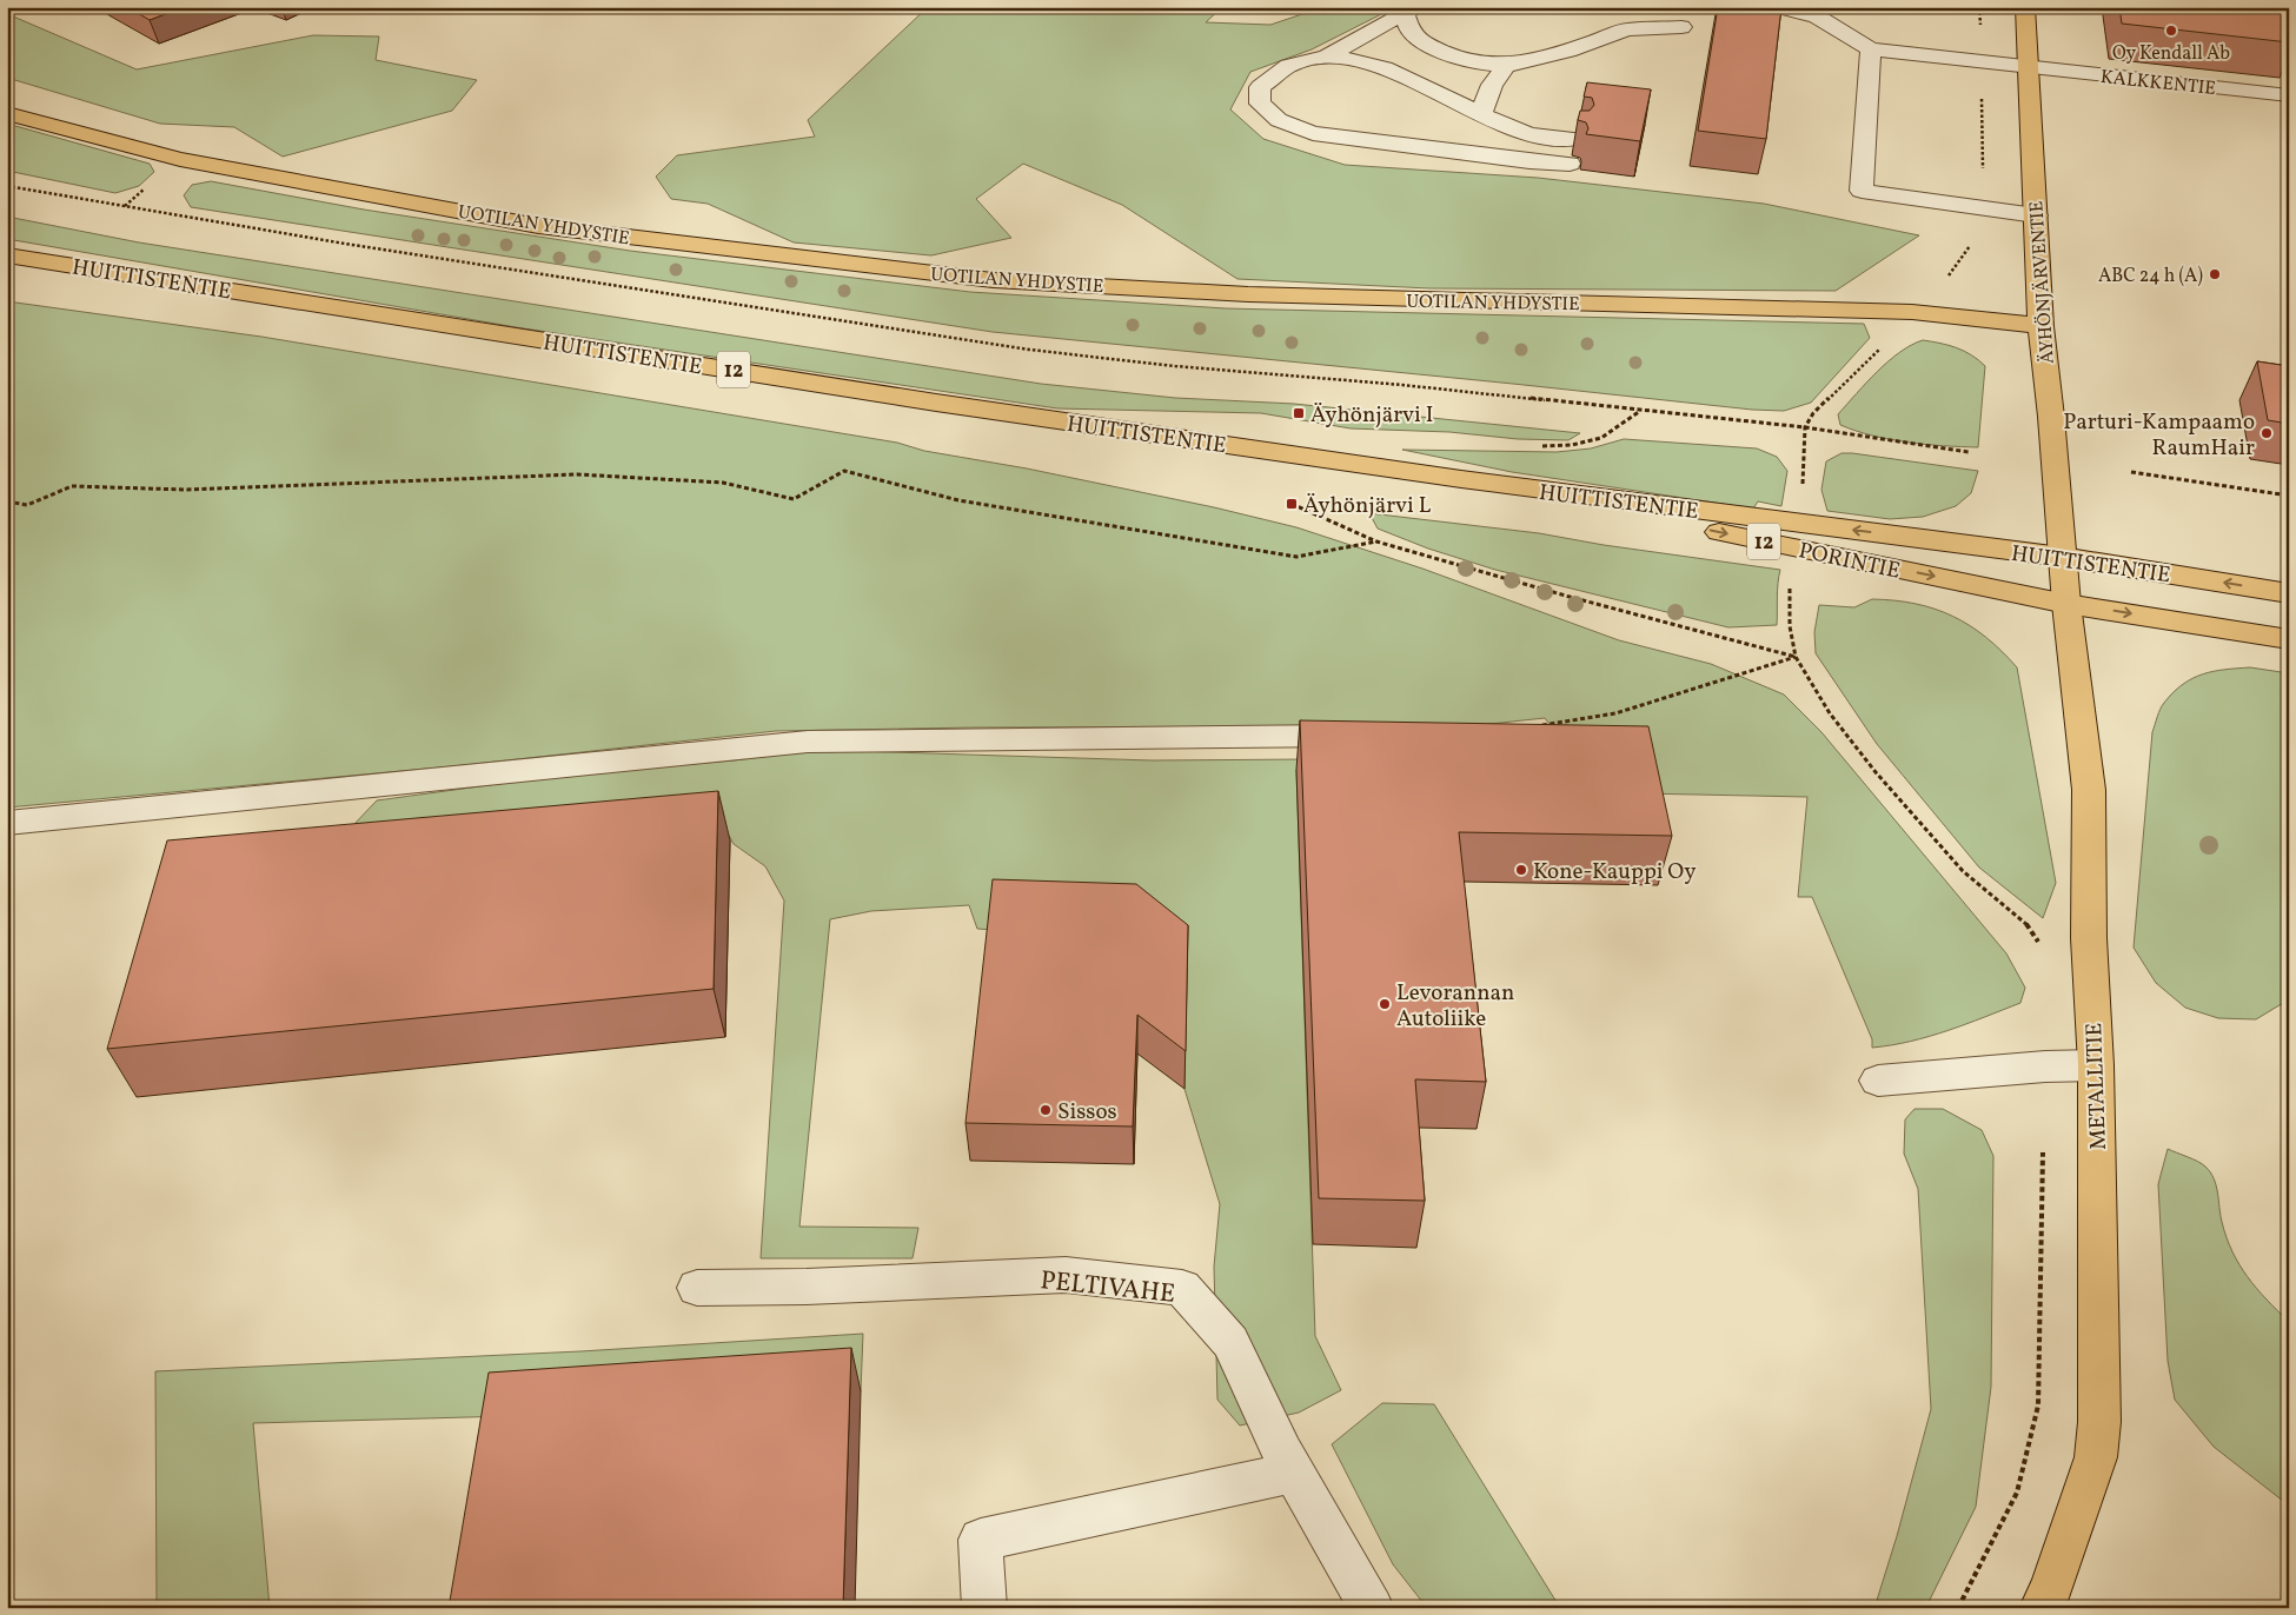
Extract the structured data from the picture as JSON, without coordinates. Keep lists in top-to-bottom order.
{
  "streets": {
    "main road": [
      "UOTILAN YHDYSTIE",
      "HUITTISTENTIE",
      "ÄYHÖNJÄRVENTIE",
      "12",
      "PORINTIE",
      "METALLITIE"
    ],
    "street": ["KALKKENTIE", "PELTIVAHE"]
  },
  "crossings": [
    ["KALKKENTIE", "ÄYHÖNJÄRVENTIE"],
    ["UOTILAN YHDYSTIE", "ÄYHÖNJÄRVENTIE"],
    ["HUITTISTENTIE", "ÄYHÖNJÄRVENTIE"],
    ["HUITTISTENTIE", "PORINTIE"],
    ["HUITTISTENTIE", "METALLITIE"],
    ["ÄYHÖNJÄRVENTIE", "METALLITIE"],
    ["PORINTIE", "METALLITIE"]
  ],
  "one_way": ["PORINTIE"],
  "places": {
    "other": [
      "Oy Kendall Ab",
      "ABC 24 h (A)",
      "Parturi-Kampaamo RaumHair",
      "Kone-Kauppi Oy",
      "Levorannan Autoliike",
      "Sissos"
    ],
    "transit": ["Äyhönjärvi I", "Äyhönjärvi L"]
  }
}
